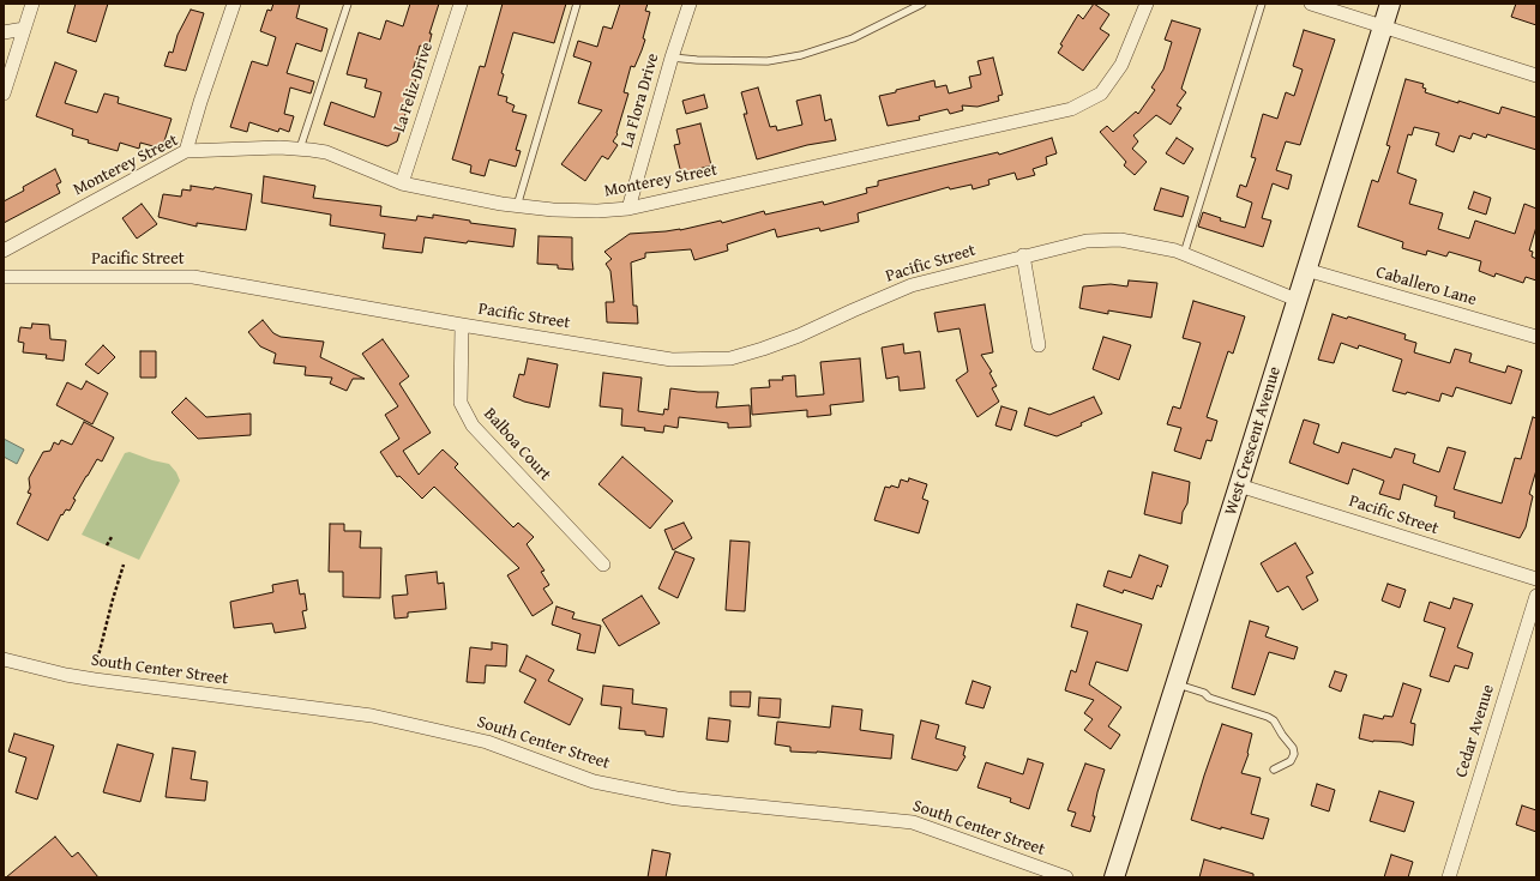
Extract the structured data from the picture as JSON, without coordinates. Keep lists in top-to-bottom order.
{
  "streets": {
    "street": [
      "La Feliz Drive",
      "La Flora Drive",
      "Monterey Street",
      "Pacific Street",
      "Caballero Lane",
      "West Crescent Avenue",
      "Balboa Court",
      "South Center Street",
      "Cedar Avenue"
    ]
  },
  "crossings": [
    ["La Feliz Drive", "Monterey Street"],
    ["La Flora Drive", "Monterey Street"],
    ["Pacific Street", "West Crescent Avenue"],
    ["Pacific Street", "Balboa Court"],
    ["Caballero Lane", "West Crescent Avenue"]
  ]
}
